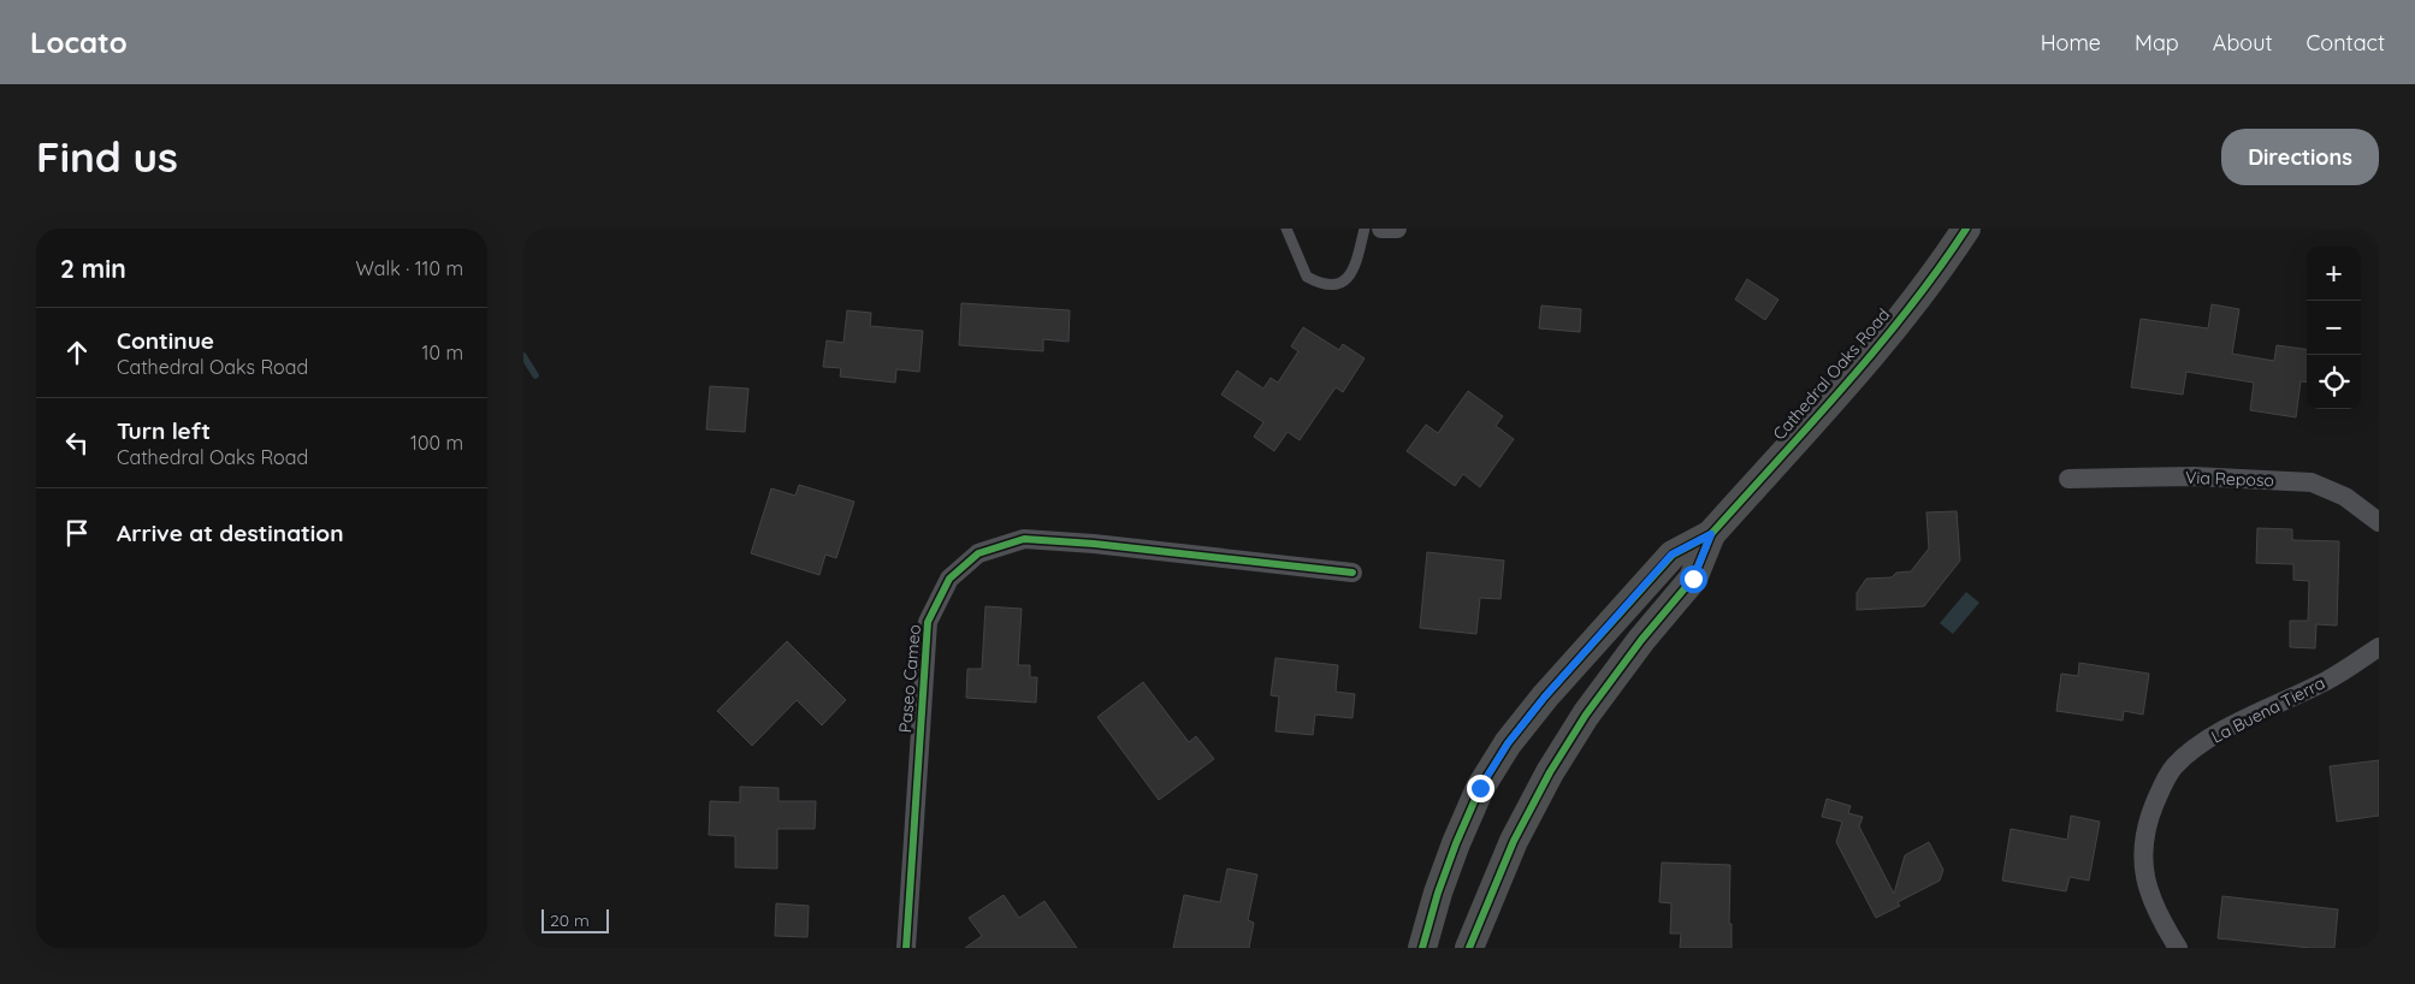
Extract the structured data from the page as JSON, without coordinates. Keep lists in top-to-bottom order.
{
  "streets": {
    "main road": ["Cathedral Oaks Road"],
    "street": ["Via Reposo", "Paseo Cameo", "La Buena Tierra"]
  },
  "scale_bar": "20 m",
  "page": {
    "header": "Locato",
    "nav": [
      "Home",
      "Map",
      "About",
      "Contact"
    ],
    "buttons": "Directions",
    "title": "Find us",
    "heading": ["2 min", "Walk · 110 m"],
    "map_buttons": ["+", "−"],
    "list": [
      ["Continue", "Cathedral Oaks Road", "10 m"],
      ["Turn left", "Cathedral Oaks Road", "100 m"],
      "Arrive at destination"
    ],
    "scale": "20 m"
  }
}
